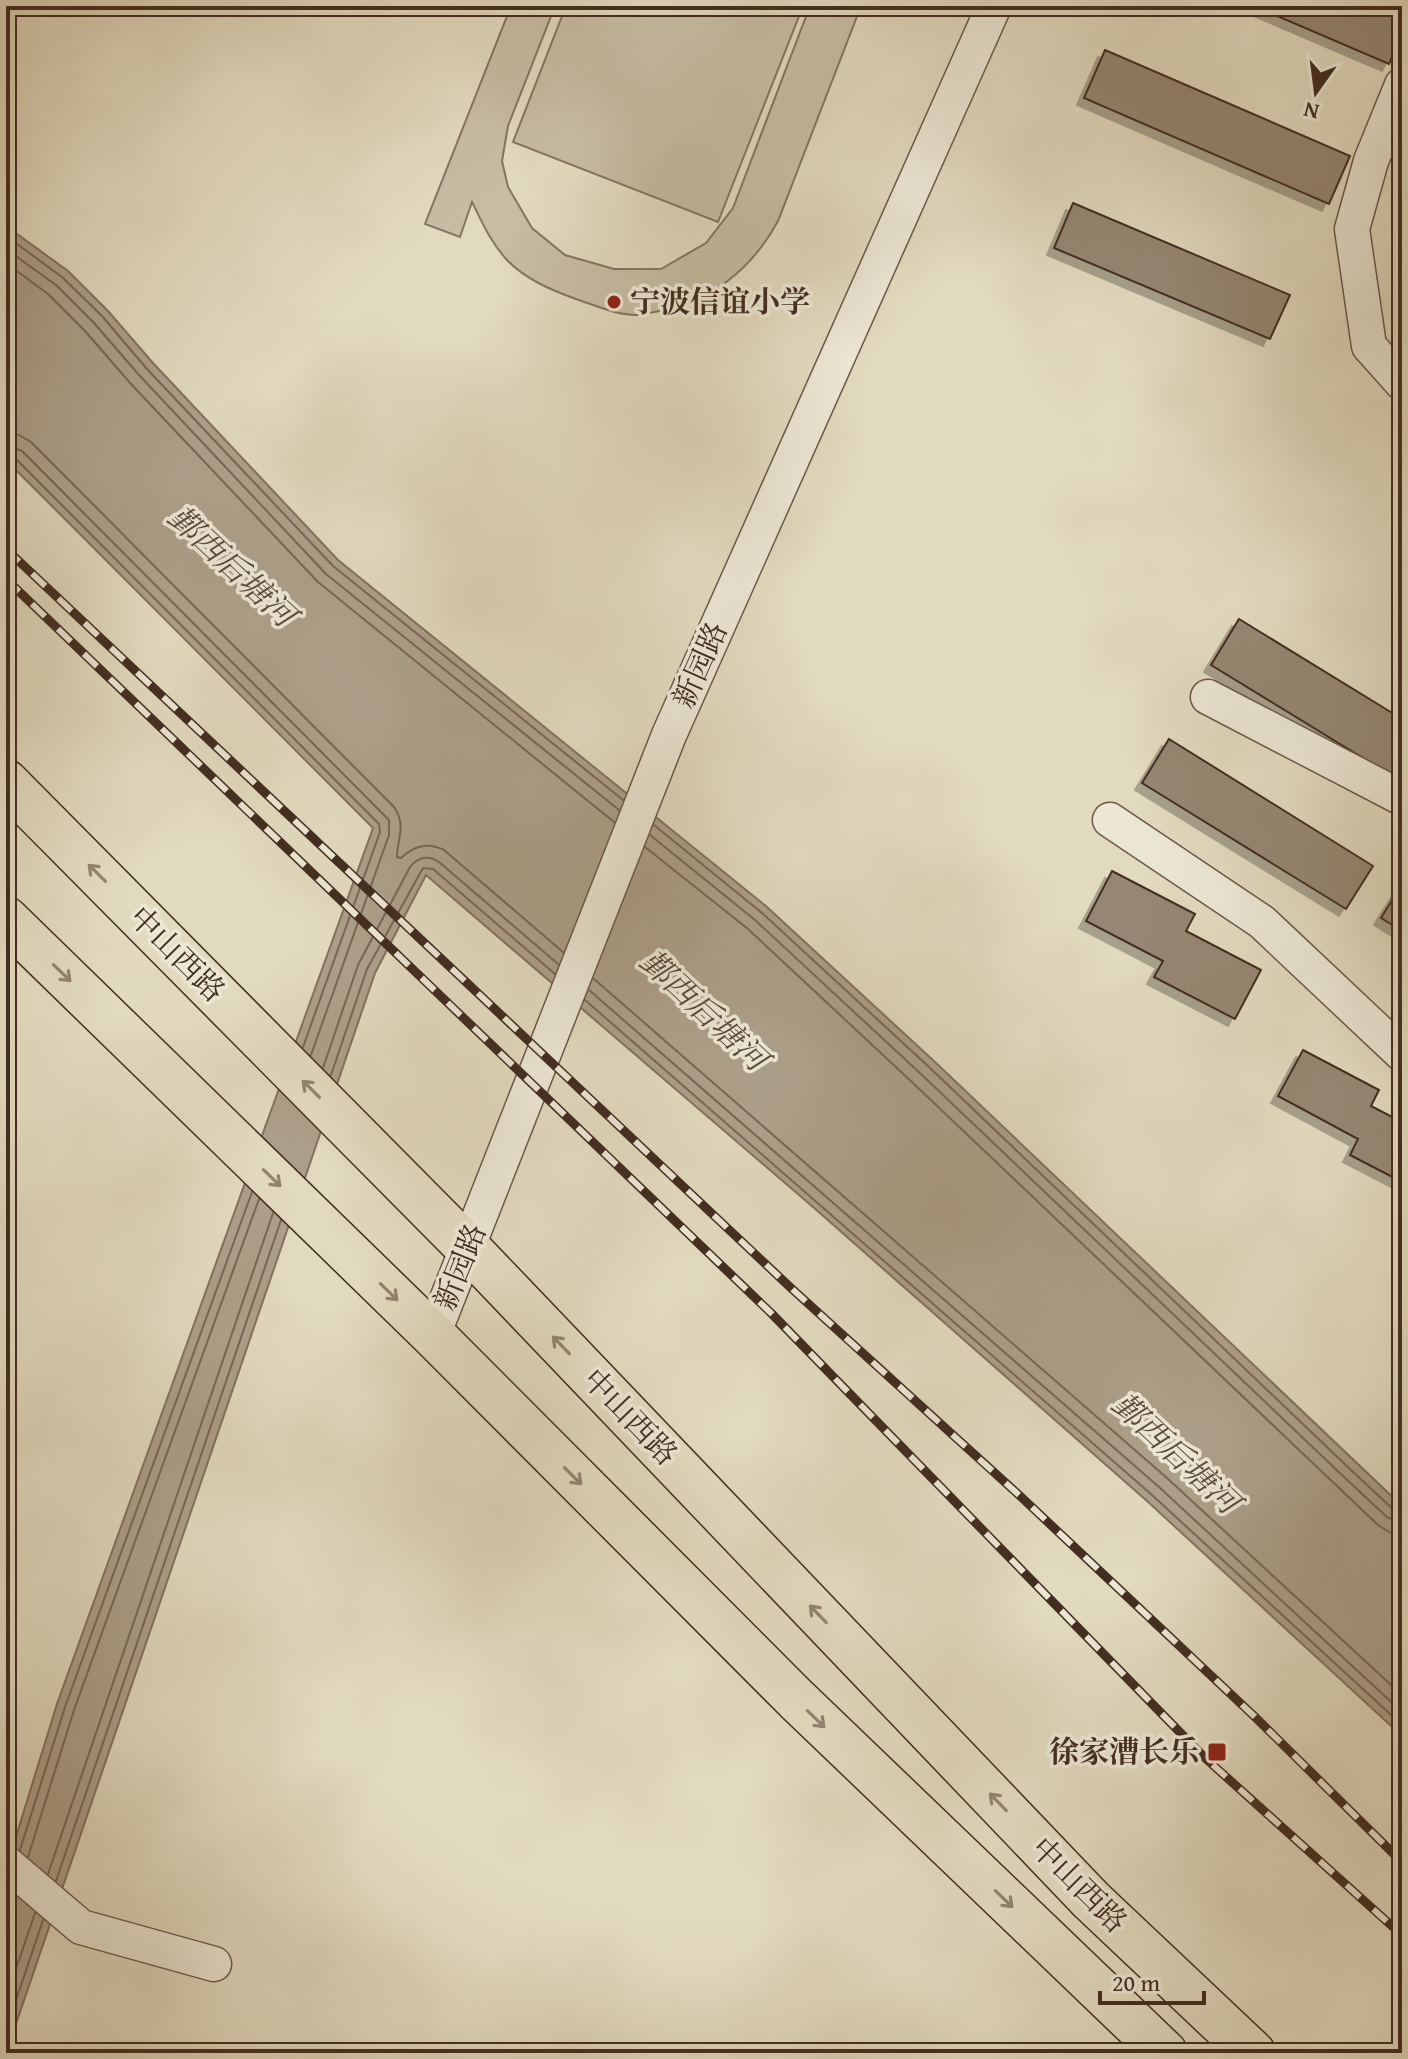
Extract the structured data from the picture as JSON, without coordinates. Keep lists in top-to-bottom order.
{
  "streets": {
    "main road": ["中山西路"],
    "street": ["新园路"]
  },
  "crossings": [
    ["新园路", "中山西路"]
  ],
  "water": ["鄞西后塘河"],
  "places": {
    "other": ["宁波信谊小学"],
    "transit": ["徐家漕长乐"]
  },
  "scale_bar": "20 m",
  "north": "bottom"
}
